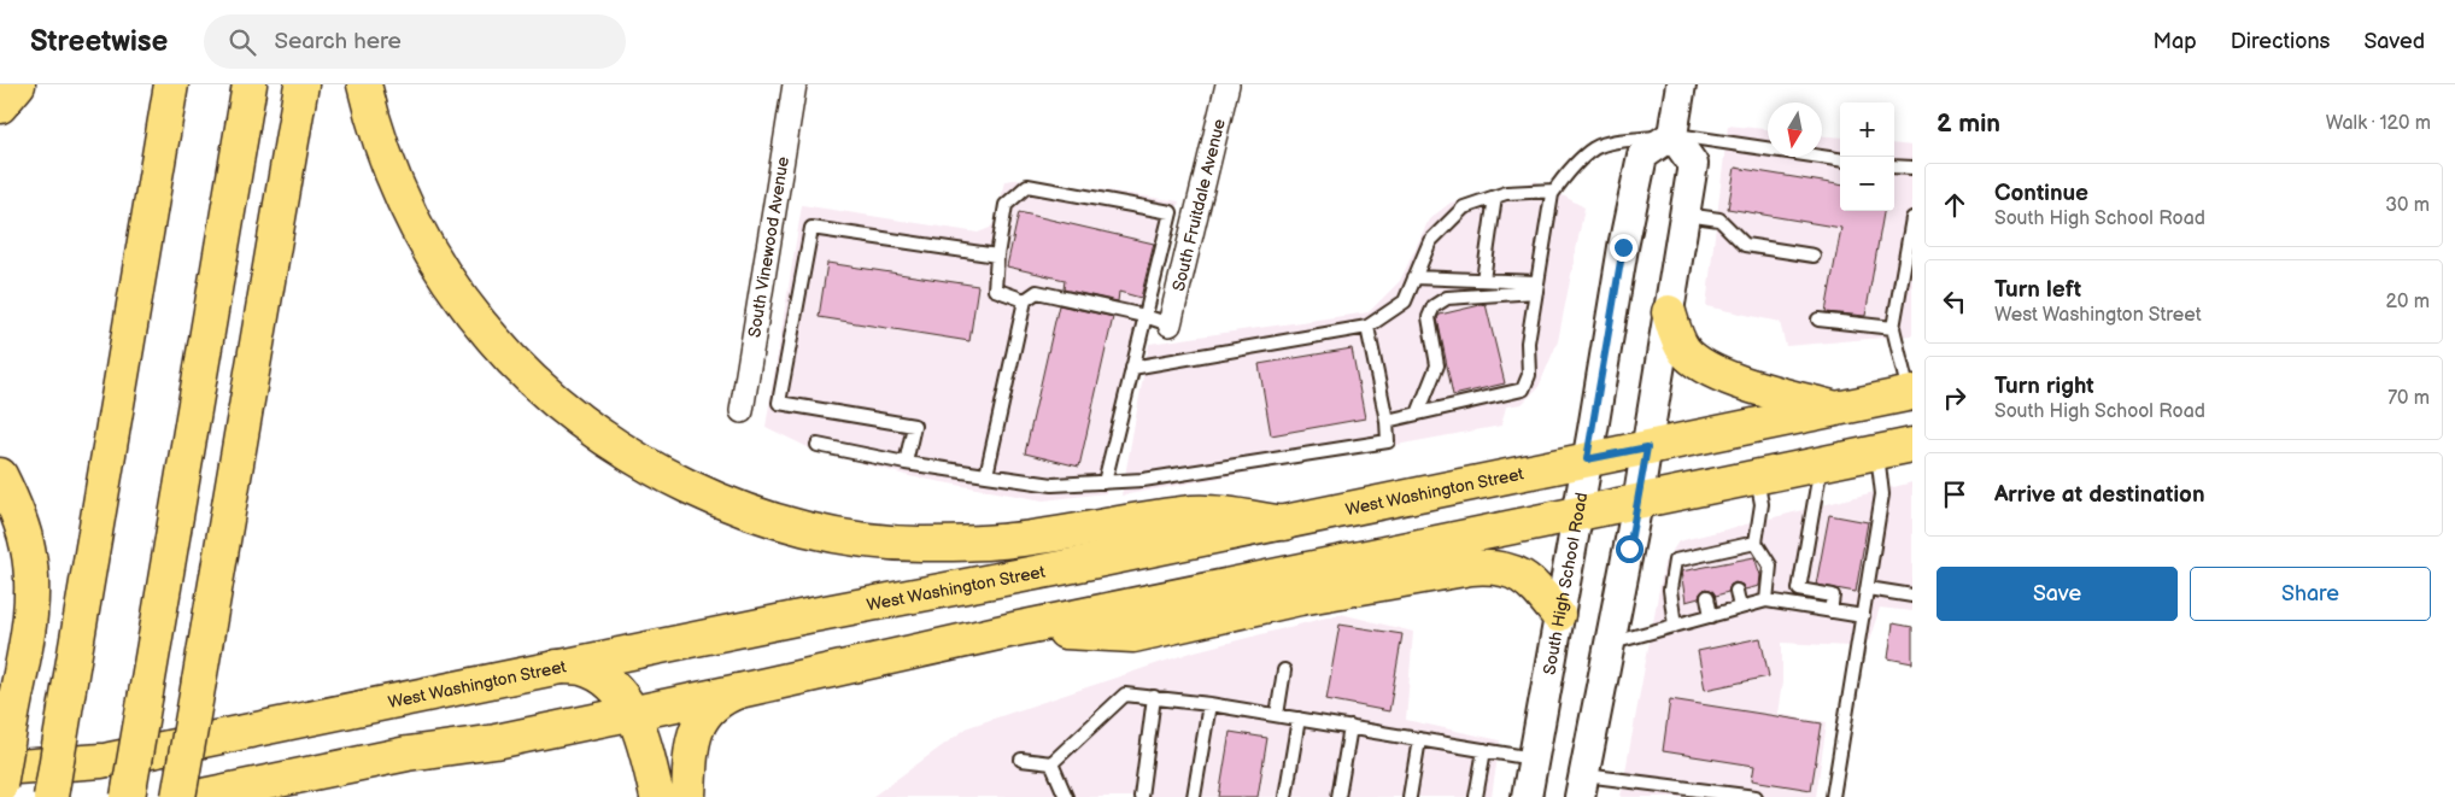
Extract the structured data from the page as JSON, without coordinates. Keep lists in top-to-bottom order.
{
  "streets": {
    "main road": ["West Washington Street"],
    "street": ["South Fruitdale Avenue", "South Vinewood Avenue", "South High School Road"]
  },
  "crossings": [
    ["West Washington Street", "South High School Road"]
  ],
  "north": "bottom",
  "page": {
    "header": "Streetwise",
    "search": "Search here",
    "nav": ["Map", "Directions", "Saved"],
    "heading": ["2 min", "Walk · 120 m"],
    "map_buttons": ["+", "−"],
    "list": [
      ["Continue", "South High School Road", "30 m"],
      ["Turn left", "West Washington Street", "20 m"],
      ["Turn right", "South High School Road", "70 m"],
      "Arrive at destination"
    ],
    "buttons": ["Save", "Share"]
  }
}
